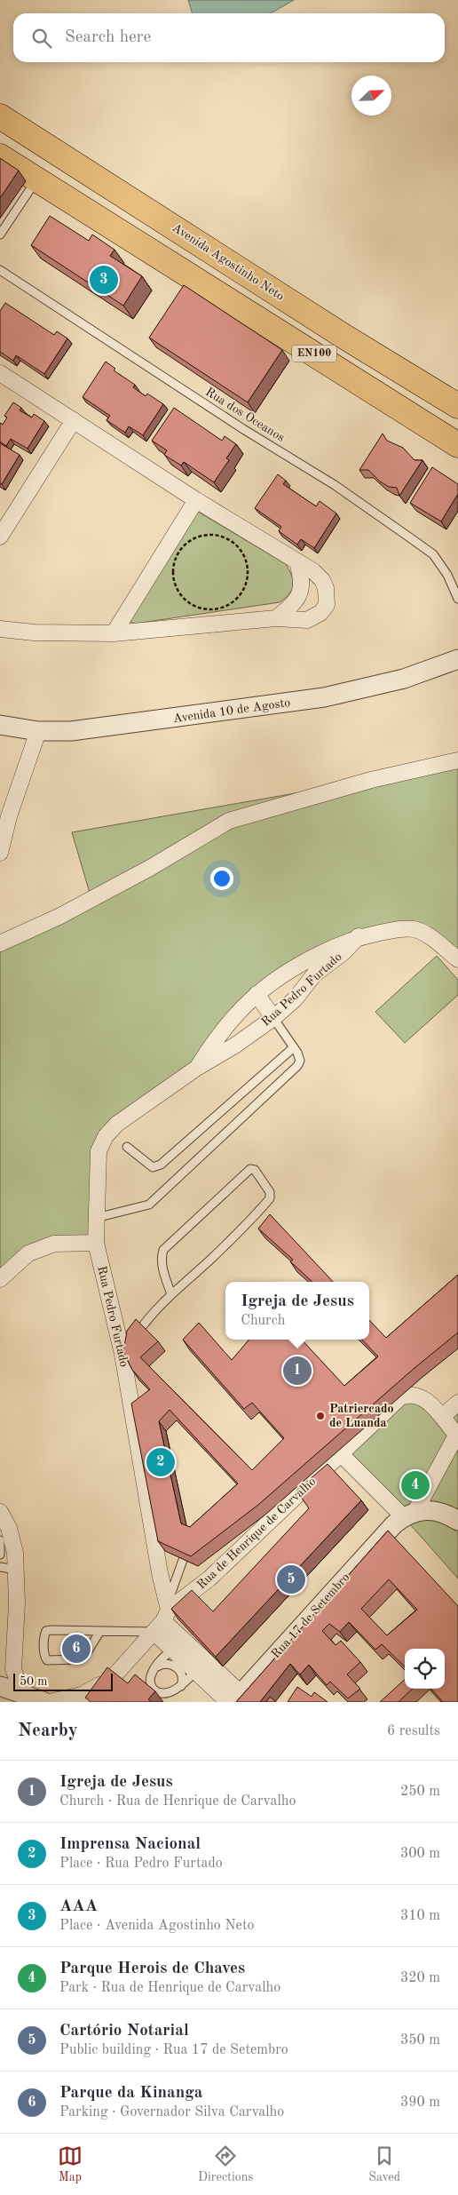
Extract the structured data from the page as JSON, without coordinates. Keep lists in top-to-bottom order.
{
  "streets": {
    "main road": ["Avenida Agostinho Neto", "EN100"],
    "street": [
      "Avenida 10 de Agosto",
      "Rua Pedro Furtado",
      "Rua de Henrique de Carvalho",
      "Rua 17 de Setembro"
    ],
    "lane": ["Rua dos Oceanos"]
  },
  "crossings": [
    ["Rua Pedro Furtado", "Rua de Henrique de Carvalho"],
    ["Rua de Henrique de Carvalho", "Rua 17 de Setembro"]
  ],
  "places": ["Patriercado de Luanda"],
  "scale_bar": "50 m",
  "north": "top right",
  "page": {
    "search": "Search here",
    "pins": [
      "3",
      "1",
      "2",
      "4",
      "5",
      "6"
    ],
    "popup": ["Igreja de Jesus", "Church"],
    "scale": "50 m",
    "heading": ["Nearby", "6 results"],
    "list": [
      {
        "mark": "1",
        "name": "Igreja de Jesus",
        "note": "Church · Rua de Henrique de Carvalho",
        "value": "250 m"
      },
      {
        "mark": "2",
        "name": "Imprensa Nacional",
        "note": "Place · Rua Pedro Furtado",
        "value": "300 m"
      },
      {
        "mark": "3",
        "name": "AAA",
        "note": "Place · Avenida Agostinho Neto",
        "value": "310 m"
      },
      {
        "mark": "4",
        "name": "Parque Herois de Chaves",
        "note": "Park · Rua de Henrique de Carvalho",
        "value": "320 m"
      },
      {
        "mark": "5",
        "name": "Cartório Notarial",
        "note": "Public building · Rua 17 de Setembro",
        "value": "350 m"
      },
      {
        "mark": "6",
        "name": "Parque da Kinanga",
        "note": "Parking · Governador Silva Carvalho",
        "value": "390 m"
      }
    ],
    "nav": ["Map", "Directions", "Saved"]
  }
}
